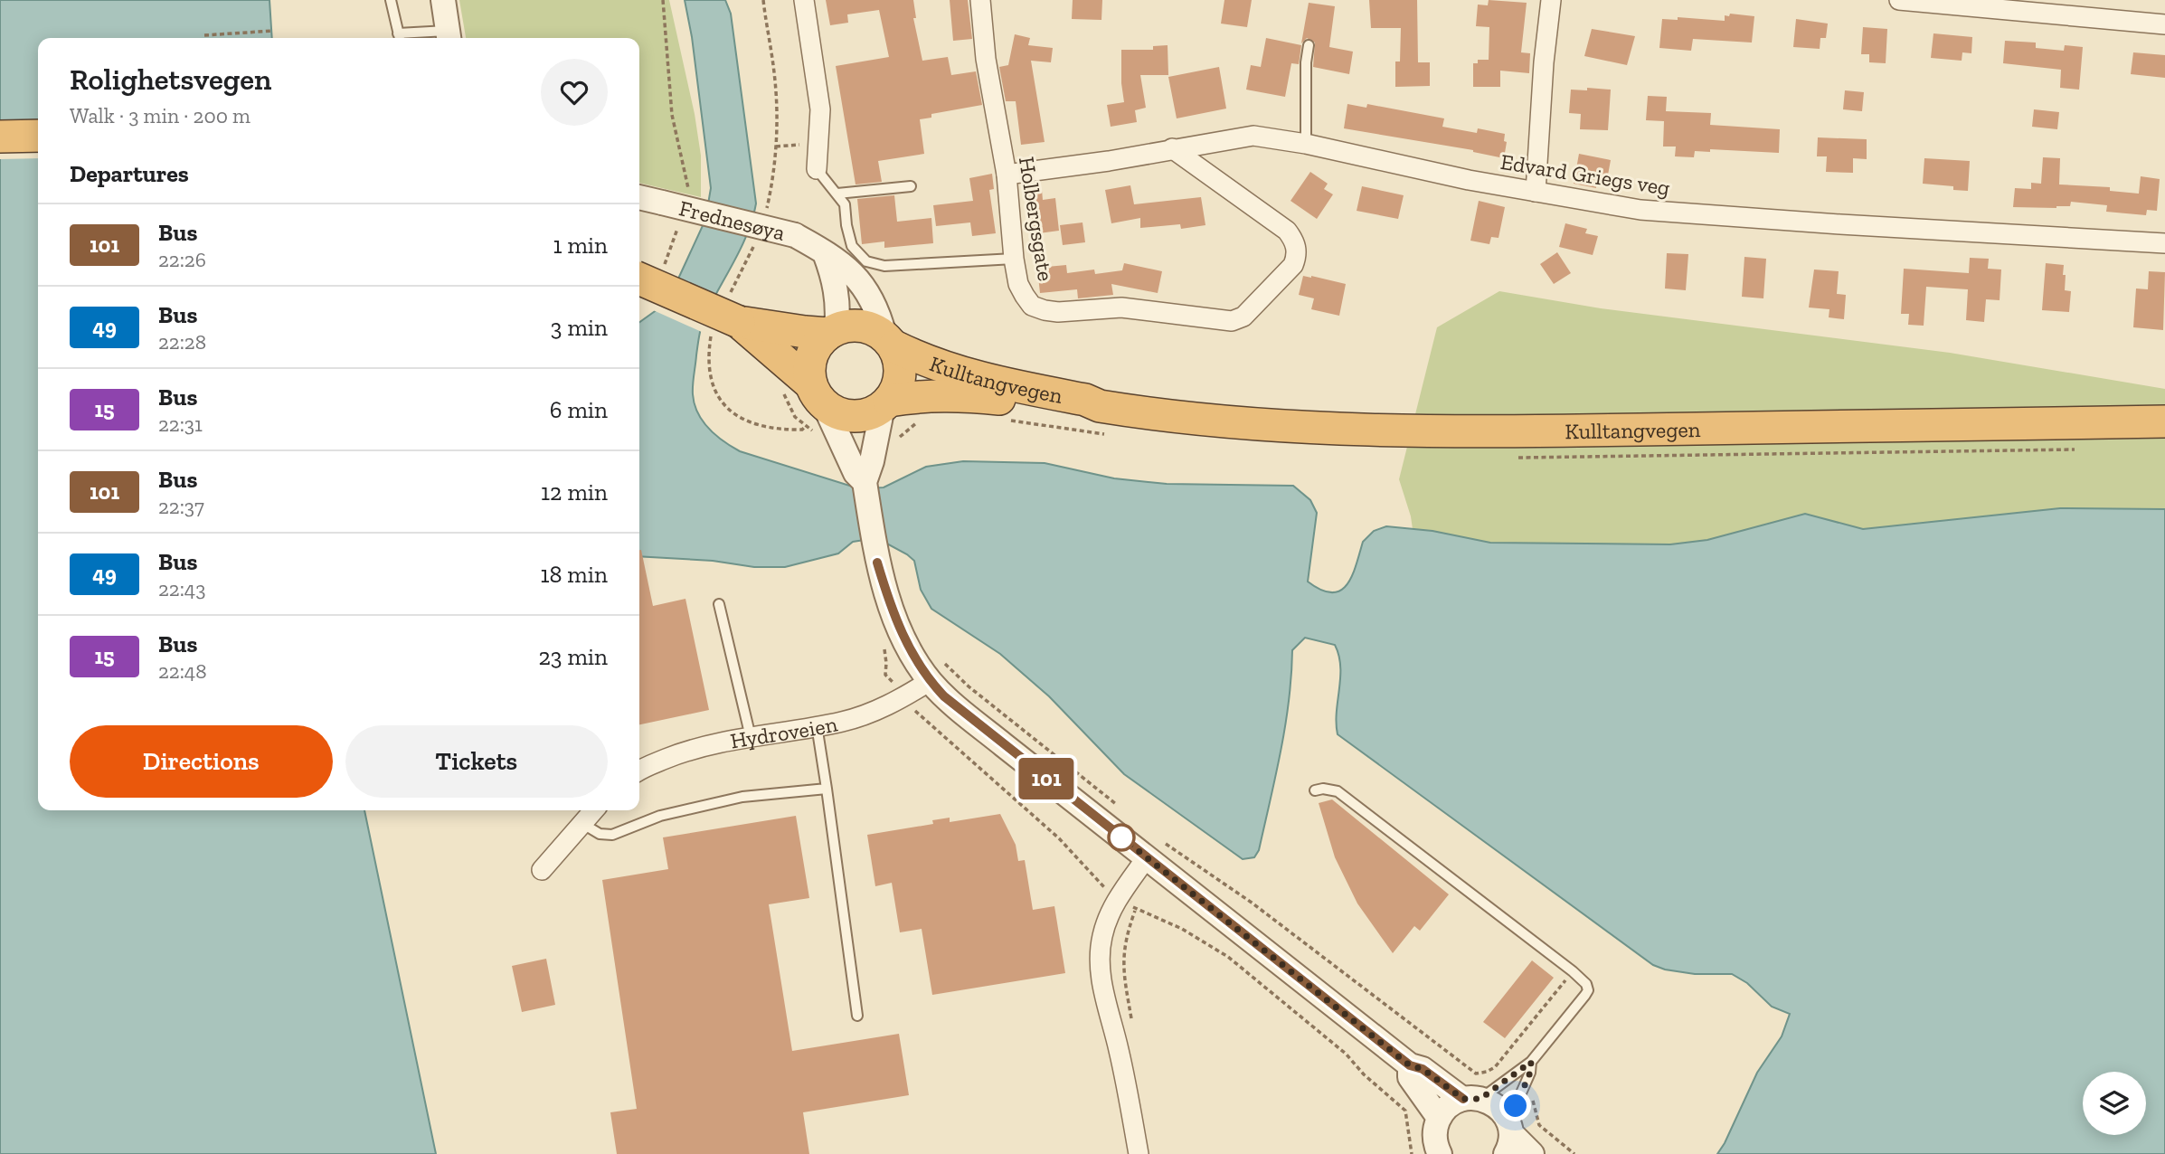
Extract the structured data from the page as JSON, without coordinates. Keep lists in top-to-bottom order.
{
  "streets": {
    "highway": ["Kulltangvegen"],
    "street": [
      "Edvard Griegs veg",
      "Holbergsgate",
      "Frednesøya",
      "Hydroveien"
    ]
  },
  "crossings": [
    ["Edvard Griegs veg", "Holbergsgate"],
    ["Frednesøya", "Kulltangvegen"]
  ],
  "lines": ["bus line 101"],
  "page": {
    "on_map": "101",
    "heading": [
      ["Rolighetsvegen", "Walk · 3 min · 200 m"],
      "Departures"
    ],
    "list": [
      {
        "mark": "101",
        "name": "Bus",
        "note": "22:26",
        "value": "1 min"
      },
      {
        "mark": "49",
        "name": "Bus",
        "note": "22:28",
        "value": "3 min"
      },
      {
        "mark": "15",
        "name": "Bus",
        "note": "22:31",
        "value": "6 min"
      },
      {
        "mark": "101",
        "name": "Bus",
        "note": "22:37",
        "value": "12 min"
      },
      {
        "mark": "49",
        "name": "Bus",
        "note": "22:43",
        "value": "18 min"
      },
      {
        "mark": "15",
        "name": "Bus",
        "note": "22:48",
        "value": "23 min"
      }
    ],
    "buttons": ["Directions", "Tickets"]
  }
}
